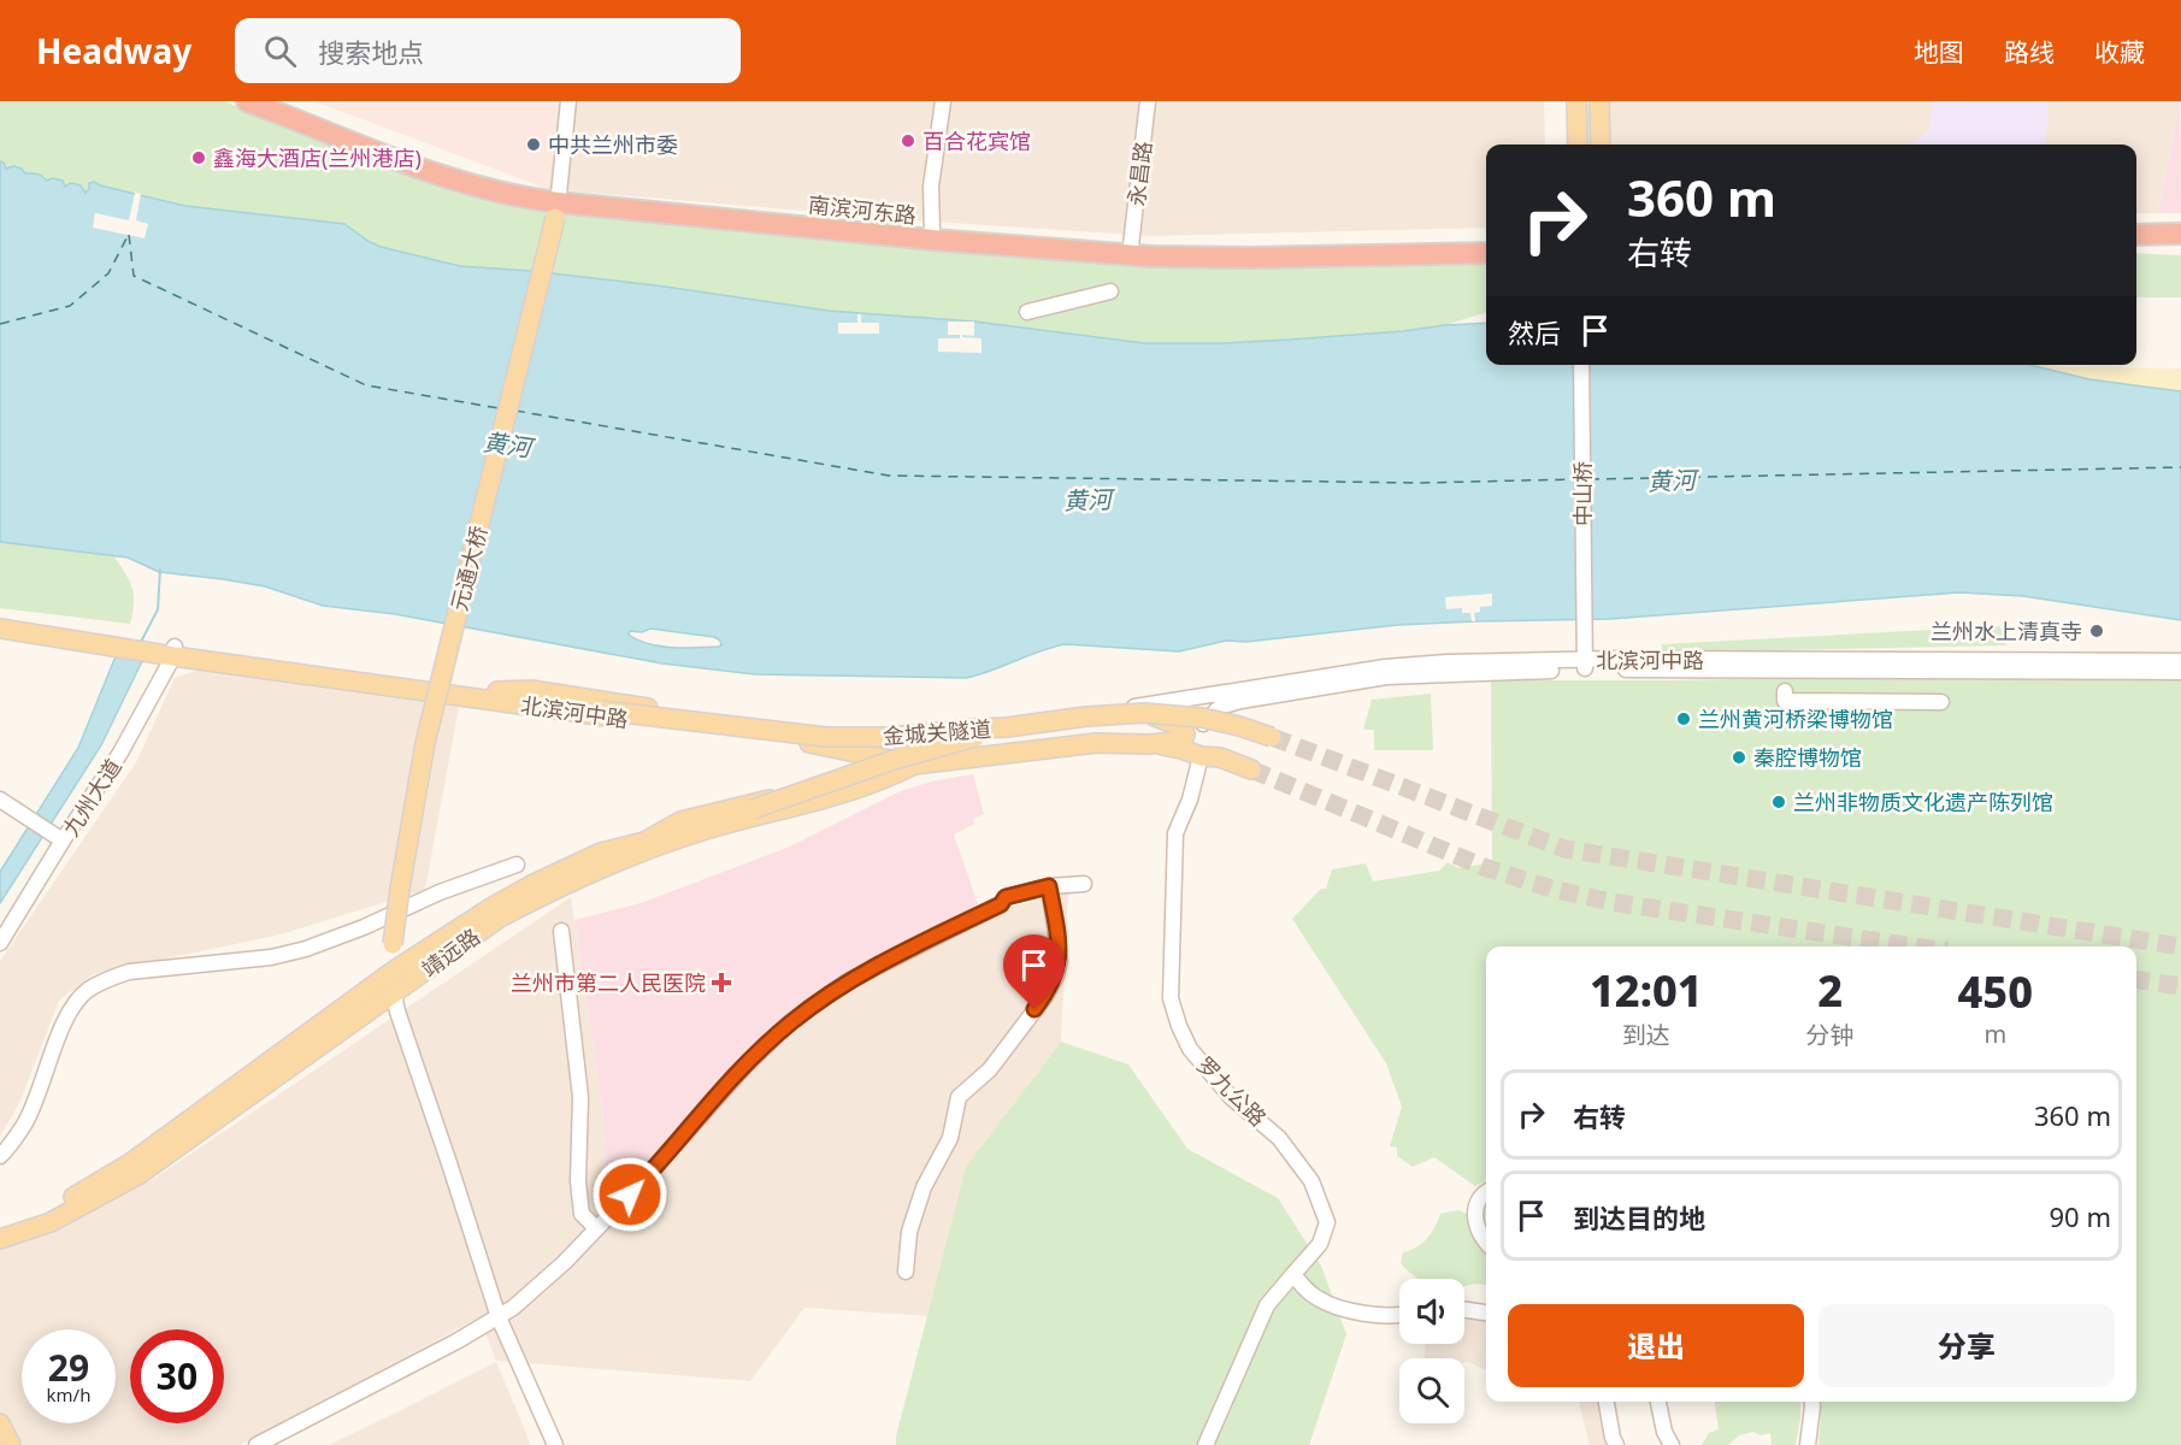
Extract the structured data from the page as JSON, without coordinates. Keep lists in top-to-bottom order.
{
  "streets": {
    "highway": ["南滨河东路"],
    "main road": [
      "元通大桥",
      "北滨河中路",
      "金城关隧道",
      "靖远路"
    ],
    "street": [
      "永昌路",
      "中山桥",
      "九州大道",
      "罗九公路"
    ]
  },
  "crossings": [
    ["永昌路", "南滨河东路"],
    ["南滨河东路", "元通大桥"],
    ["中山桥", "北滨河中路"],
    ["元通大桥", "靖远路"],
    ["北滨河中路", "金城关隧道"],
    ["北滨河中路", "九州大道"],
    ["北滨河中路", "靖远路"]
  ],
  "water": ["黄河"],
  "places": {
    "other": [
      "百合花宾馆",
      "中共兰州市委",
      "鑫海大酒店(兰州港店)",
      "兰州水上清真寺",
      "兰州黄河桥梁博物馆",
      "秦腔博物馆",
      "兰州非物质文化遗产陈列馆"
    ],
    "health": ["兰州市第二人民医院"]
  },
  "page": {
    "header": "Headway",
    "search": "搜索地点",
    "nav": ["地图", "路线", "收藏"],
    "turn": ["360 m", "右转"],
    "then": "然后",
    "eta": [
      "12:01",
      "到达",
      "2",
      "分钟",
      "450",
      "m"
    ],
    "list": [
      {
        "name": "右转",
        "value": "360 m"
      },
      {
        "name": "到达目的地",
        "value": "90 m"
      }
    ],
    "buttons": ["退出", "分享"],
    "speed": "29 km/h",
    "limit": "30"
  }
}
